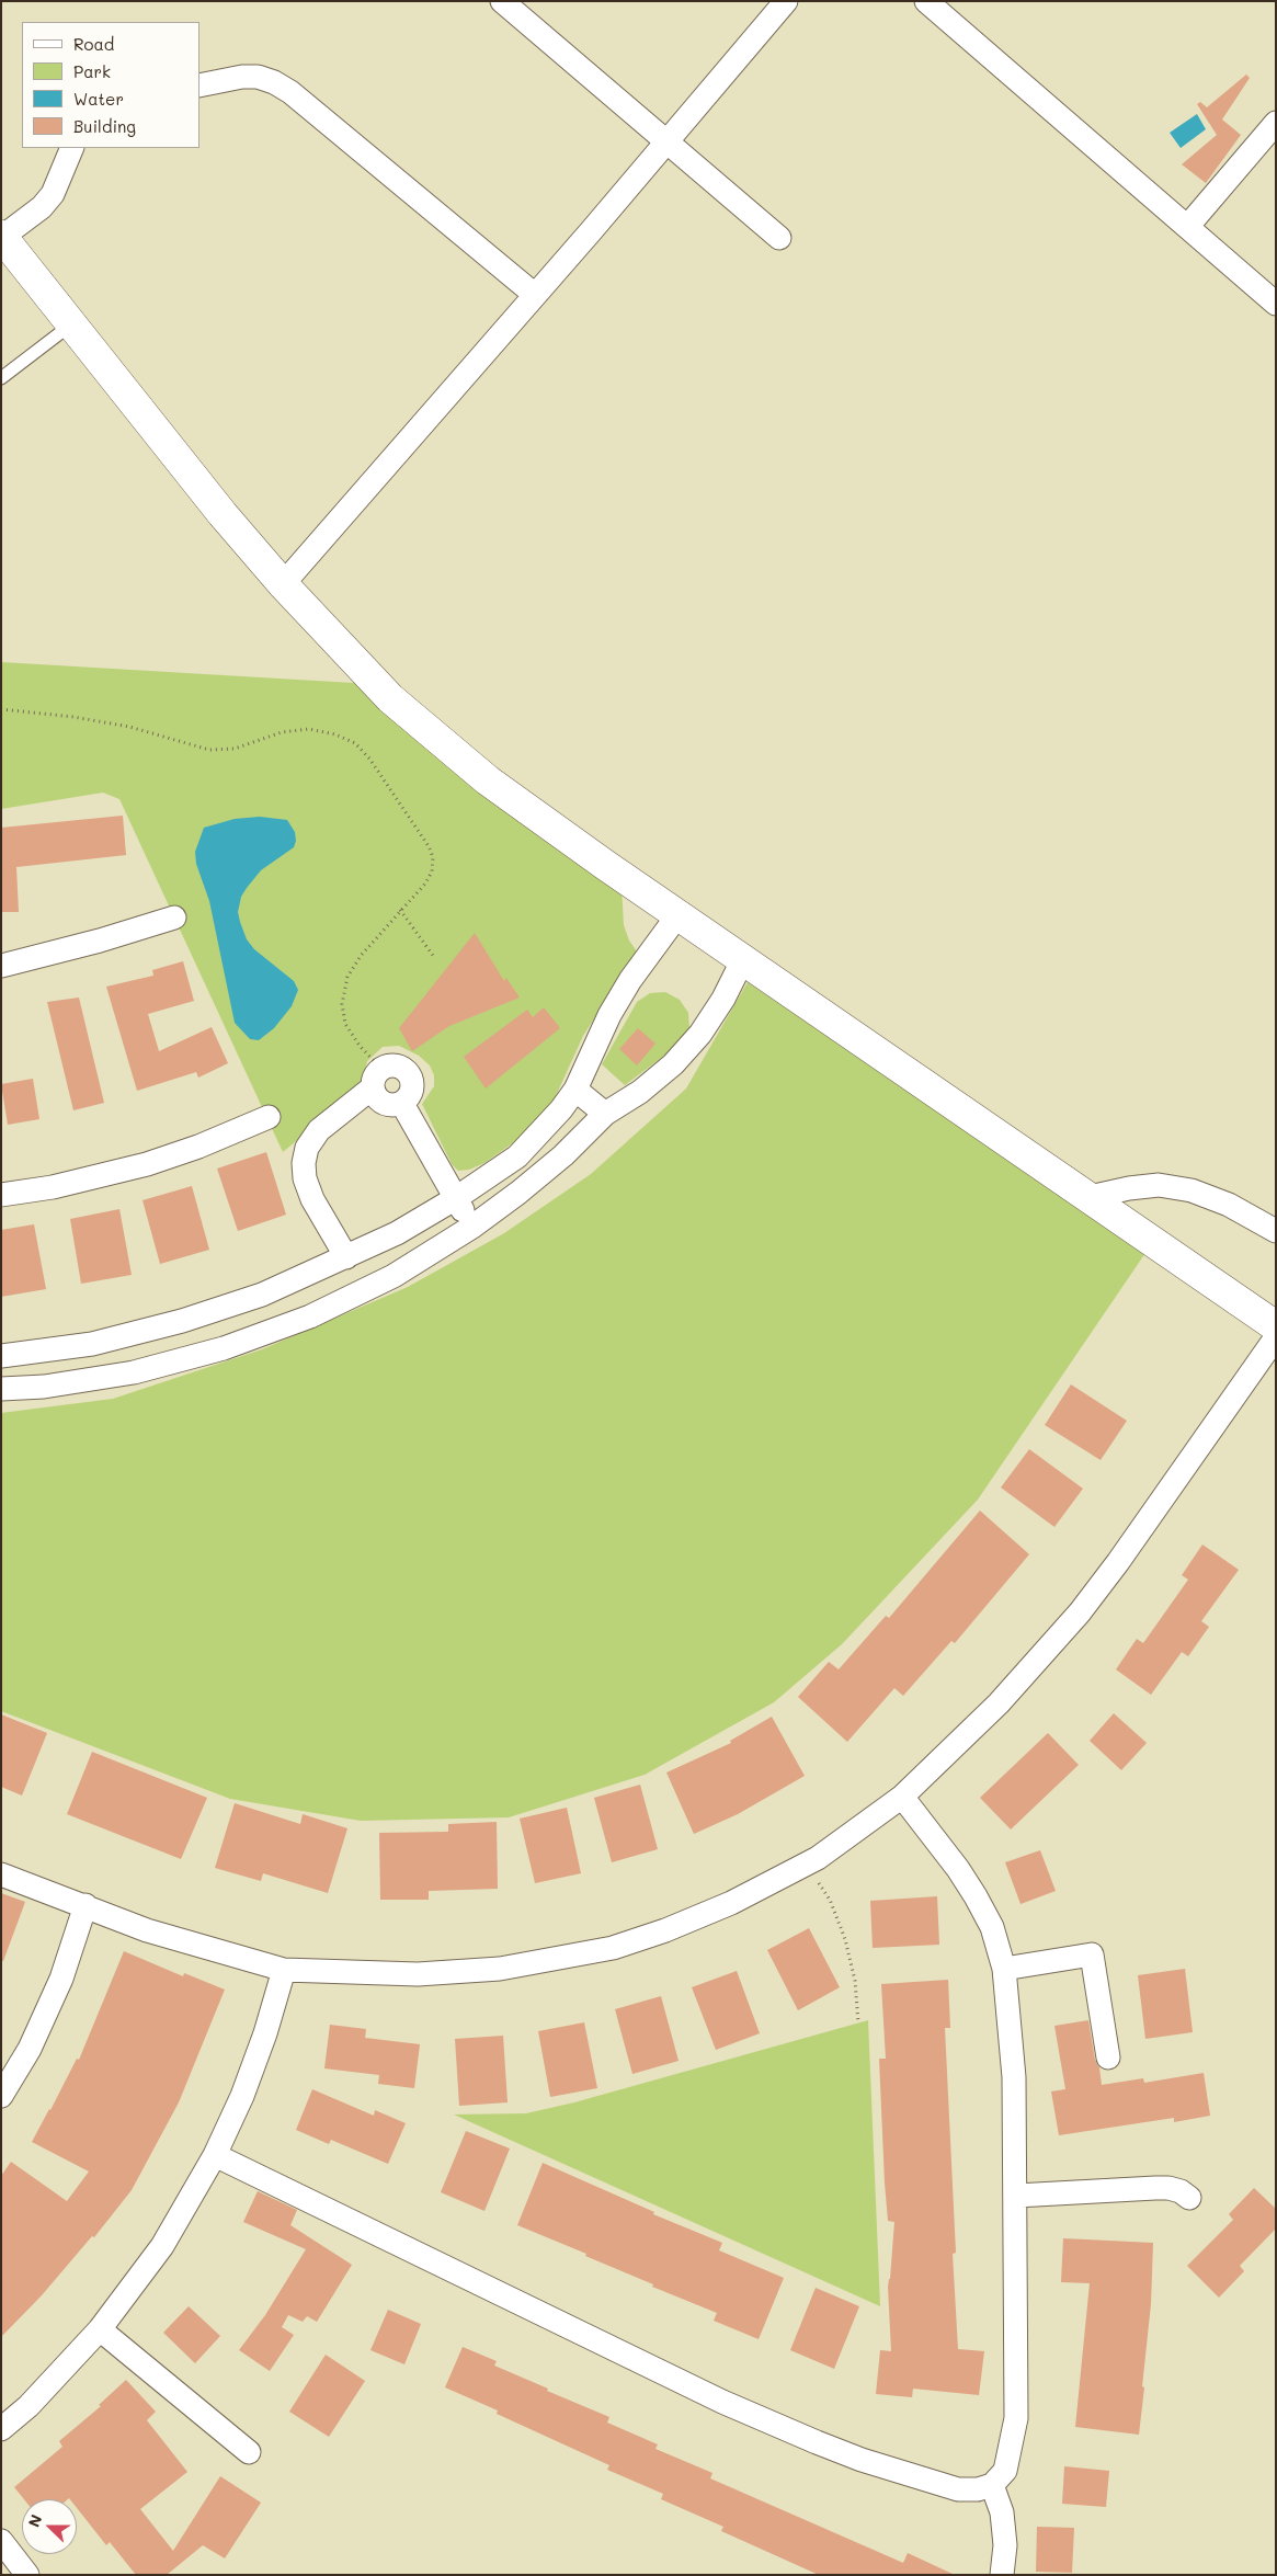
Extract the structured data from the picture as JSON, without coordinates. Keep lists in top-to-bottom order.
{
  "legend": [
    "Road",
    "Park",
    "Water",
    "Building"
  ],
  "north": "left"
}
